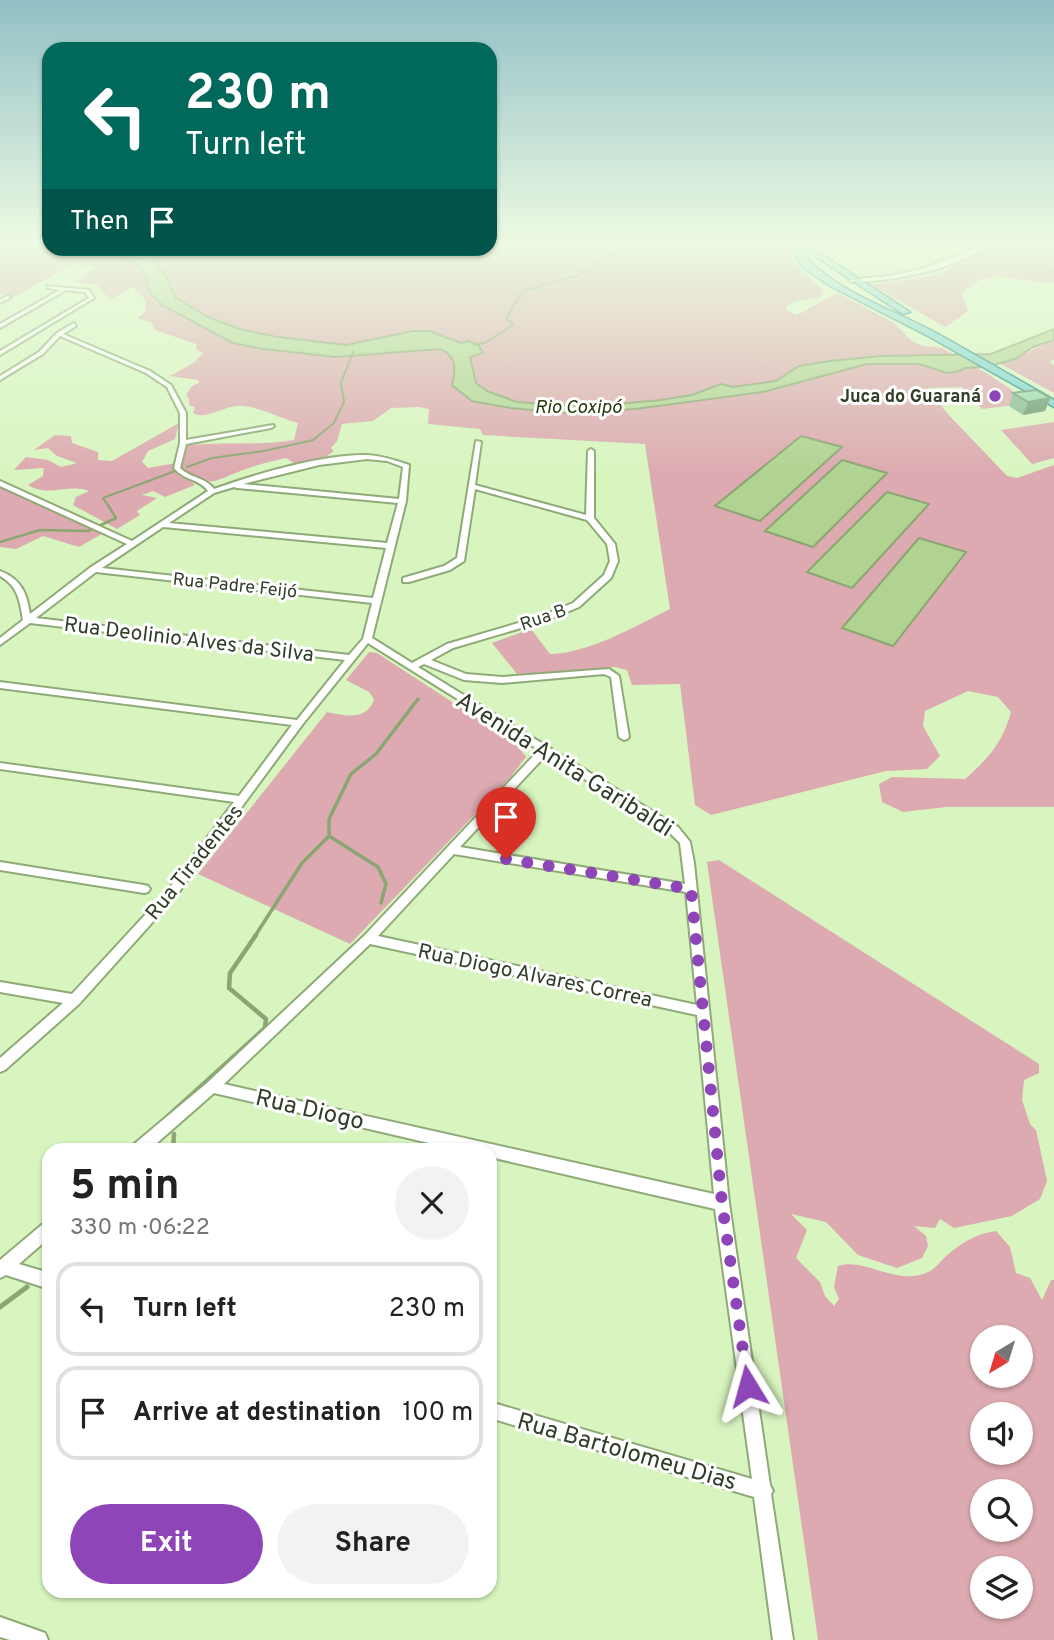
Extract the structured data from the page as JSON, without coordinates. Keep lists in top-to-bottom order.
{
  "streets": {
    "street": [
      "Rua Padre Feijó",
      "Rua B",
      "Rua Deolinio Alves da Silva",
      "Avenida Anita Garibaldi",
      "Rua Tiradentes",
      "Rua Diogo Alvares Correa",
      "Rua Diogo",
      "Rua Bartolomeu Dias"
    ]
  },
  "crossings": [
    ["Rua B", "Avenida Anita Garibaldi"],
    ["Rua Deolinio Alves da Silva", "Rua Tiradentes"],
    ["Avenida Anita Garibaldi", "Rua Tiradentes"],
    ["Avenida Anita Garibaldi", "Rua Diogo Alvares Correa"],
    ["Avenida Anita Garibaldi", "Rua Diogo"],
    ["Avenida Anita Garibaldi", "Rua Bartolomeu Dias"]
  ],
  "water": ["Rio Coxipó"],
  "places": ["Juca do Guaraná"],
  "north": "bottom left",
  "page": {
    "turn": ["230 m", "Turn left"],
    "then": "Then",
    "heading": ["5 min", "330 m · 06:22"],
    "list": [
      {
        "name": "Turn left",
        "value": "230 m"
      },
      {
        "name": "Arrive at destination",
        "value": "100 m"
      }
    ],
    "buttons": ["Exit", "Share"]
  }
}
